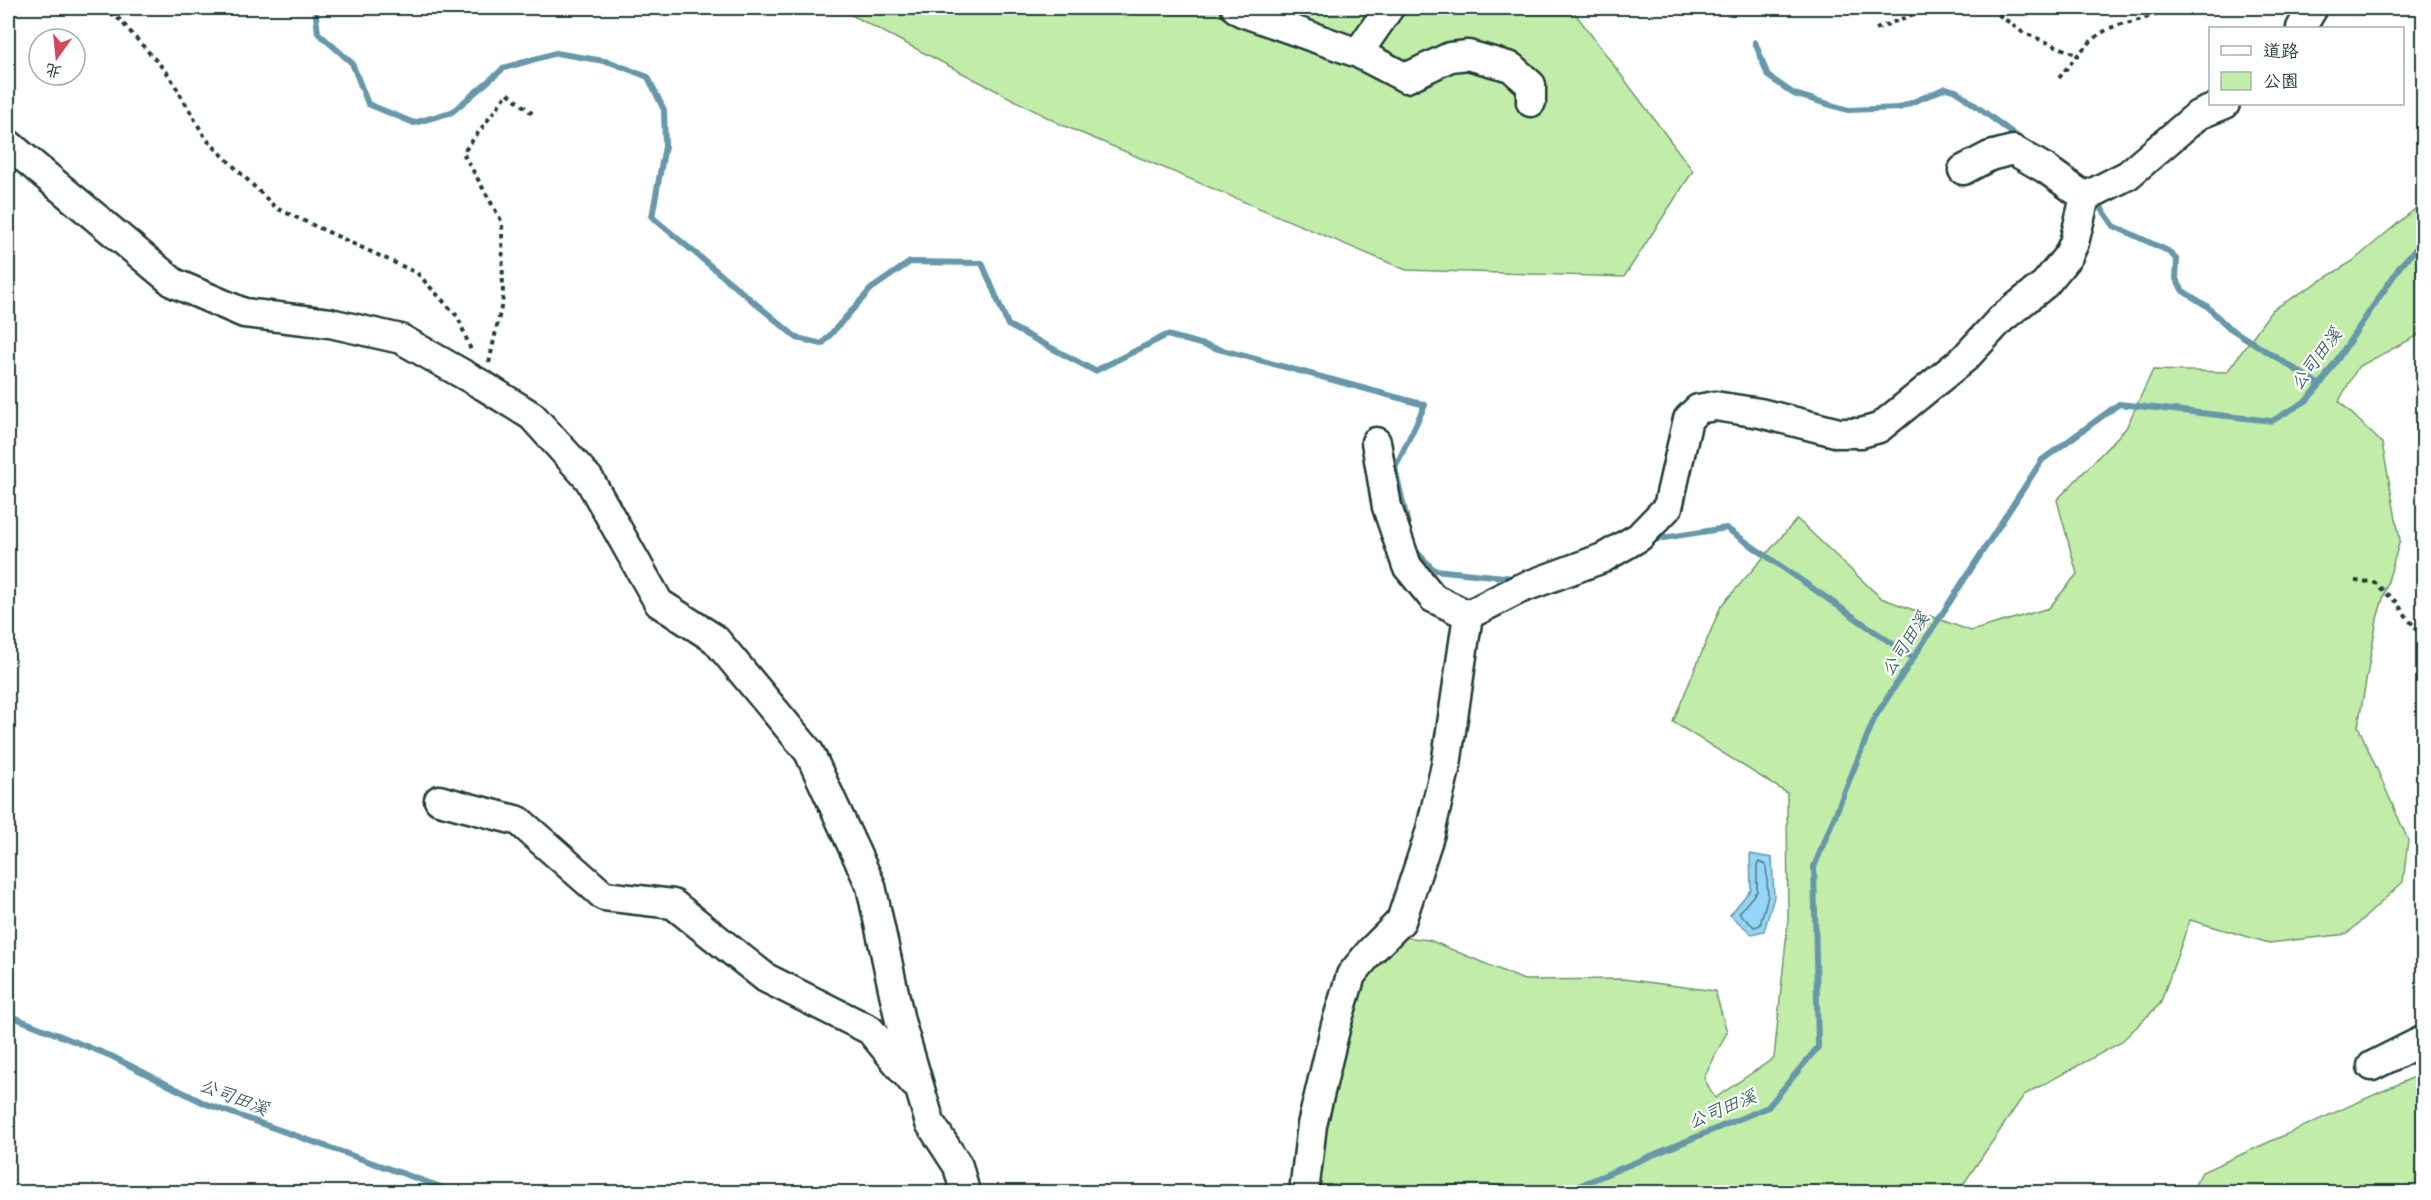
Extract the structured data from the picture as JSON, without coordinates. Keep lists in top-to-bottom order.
{
  "water": ["公司田溪"],
  "legend": ["道路", "公園"],
  "north": "bottom"
}
